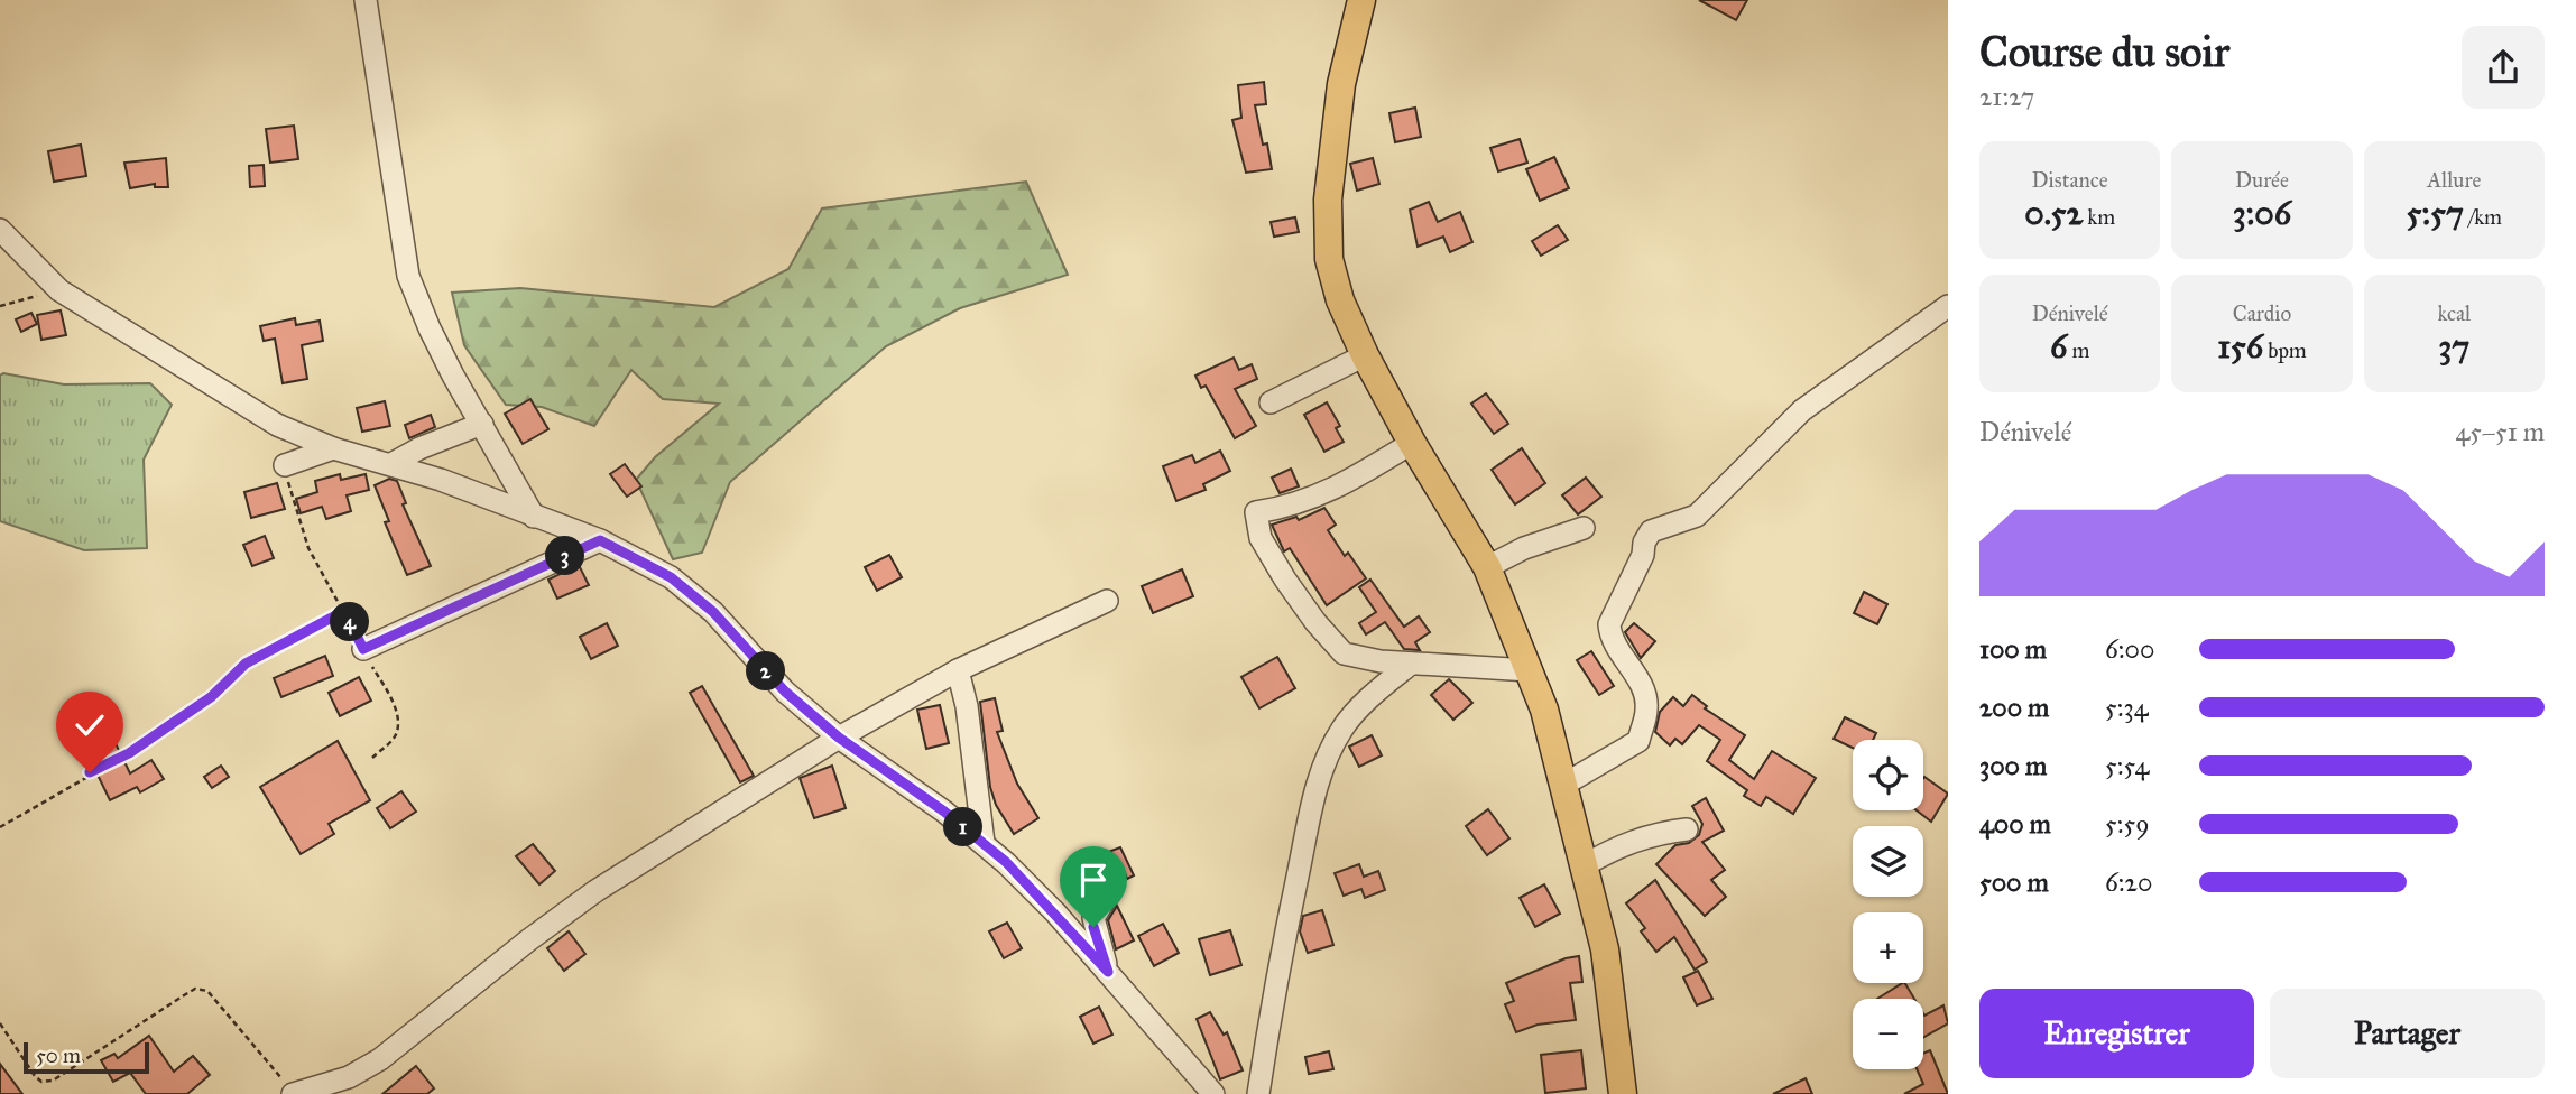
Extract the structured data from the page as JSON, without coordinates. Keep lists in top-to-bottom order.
{
  "scale_bar": "50 m",
  "page": {
    "heading": ["Course du soir", "21:27"],
    "stats": [
      ["Distance", "0.52 km"],
      ["Durée", "3:06"],
      ["Allure", "5:57 /km"],
      ["Dénivelé", "6 m"],
      ["Cardio", "156 bpm"],
      ["kcal", "37"]
    ],
    "chart": ["Dénivelé", "45–51 m"],
    "pins": [
      "3",
      "4",
      "2",
      "1"
    ],
    "list": [
      {
        "name": "100 m",
        "note": "6:00"
      },
      {
        "name": "200 m",
        "note": "5:34"
      },
      {
        "name": "300 m",
        "note": "5:54"
      },
      {
        "name": "400 m",
        "note": "5:59"
      },
      {
        "name": "500 m",
        "note": "6:20"
      }
    ],
    "map_buttons": ["+", "−"],
    "buttons": ["Enregistrer", "Partager"],
    "scale": "50 m"
  }
}
